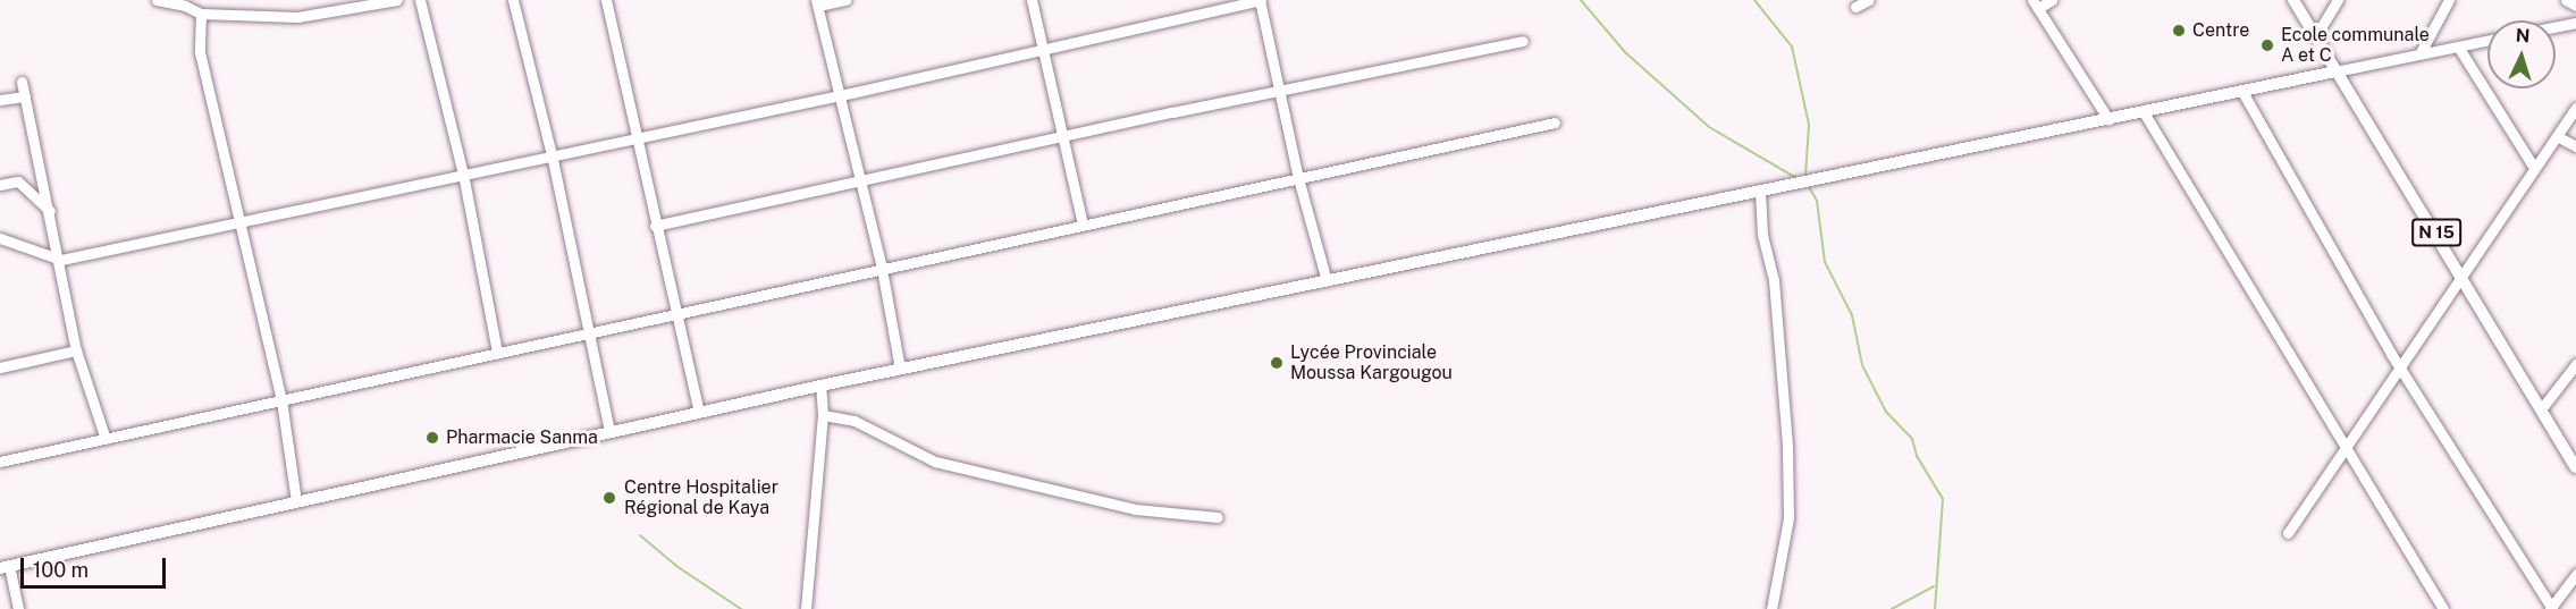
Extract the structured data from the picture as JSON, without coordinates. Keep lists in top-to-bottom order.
{
  "streets": {
    "main road": ["N 15"]
  },
  "places": [
    "Centre",
    "Ecole communale A et C",
    "Lycée Provinciale Moussa Kargougou",
    "Pharmacie Sanma",
    "Centre Hospitalier Régional de Kaya"
  ],
  "scale_bar": "100 m",
  "north": "top"
}
